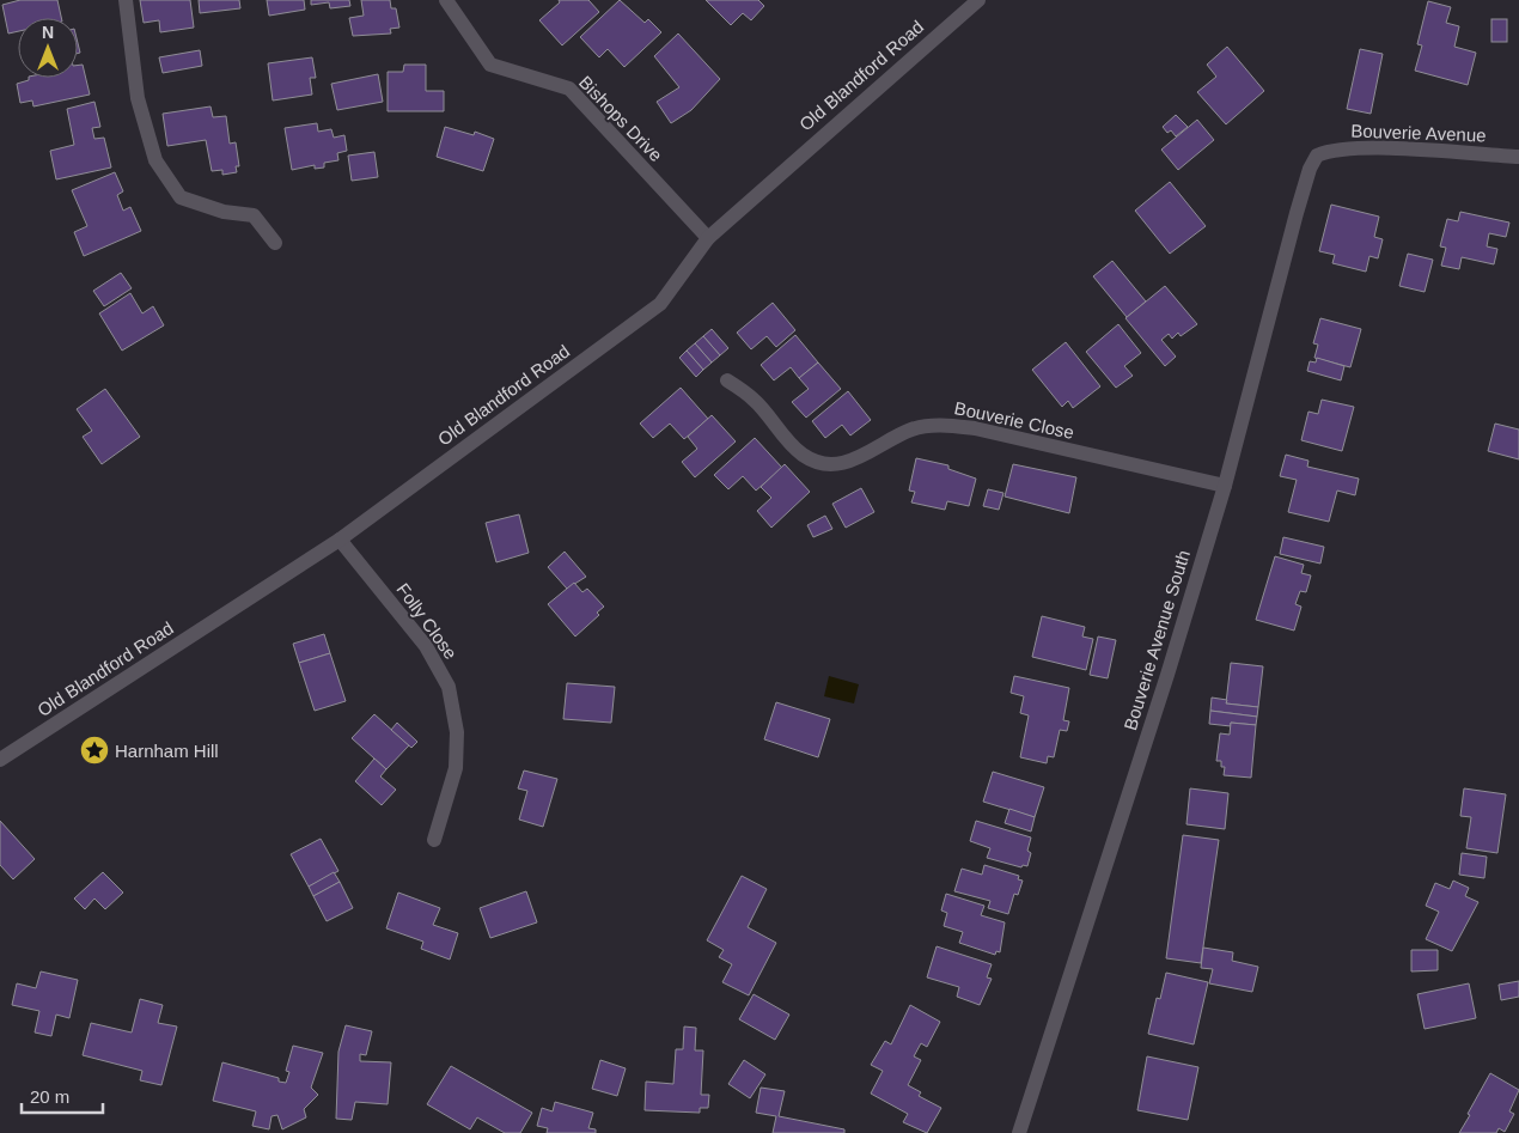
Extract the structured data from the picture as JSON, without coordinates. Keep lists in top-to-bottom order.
{
  "streets": {
    "street": [
      "Old Blandford Road",
      "Bishops Drive",
      "Bouverie Avenue",
      "Bouverie Close",
      "Folly Close",
      "Bouverie Avenue South"
    ]
  },
  "crossings": [
    ["Old Blandford Road", "Bishops Drive"],
    ["Old Blandford Road", "Folly Close"],
    ["Bouverie Avenue", "Bouverie Avenue South"],
    ["Bouverie Close", "Bouverie Avenue South"]
  ],
  "places": {
    "place": ["Harnham Hill"]
  },
  "scale_bar": "20 m",
  "north": "top"
}
